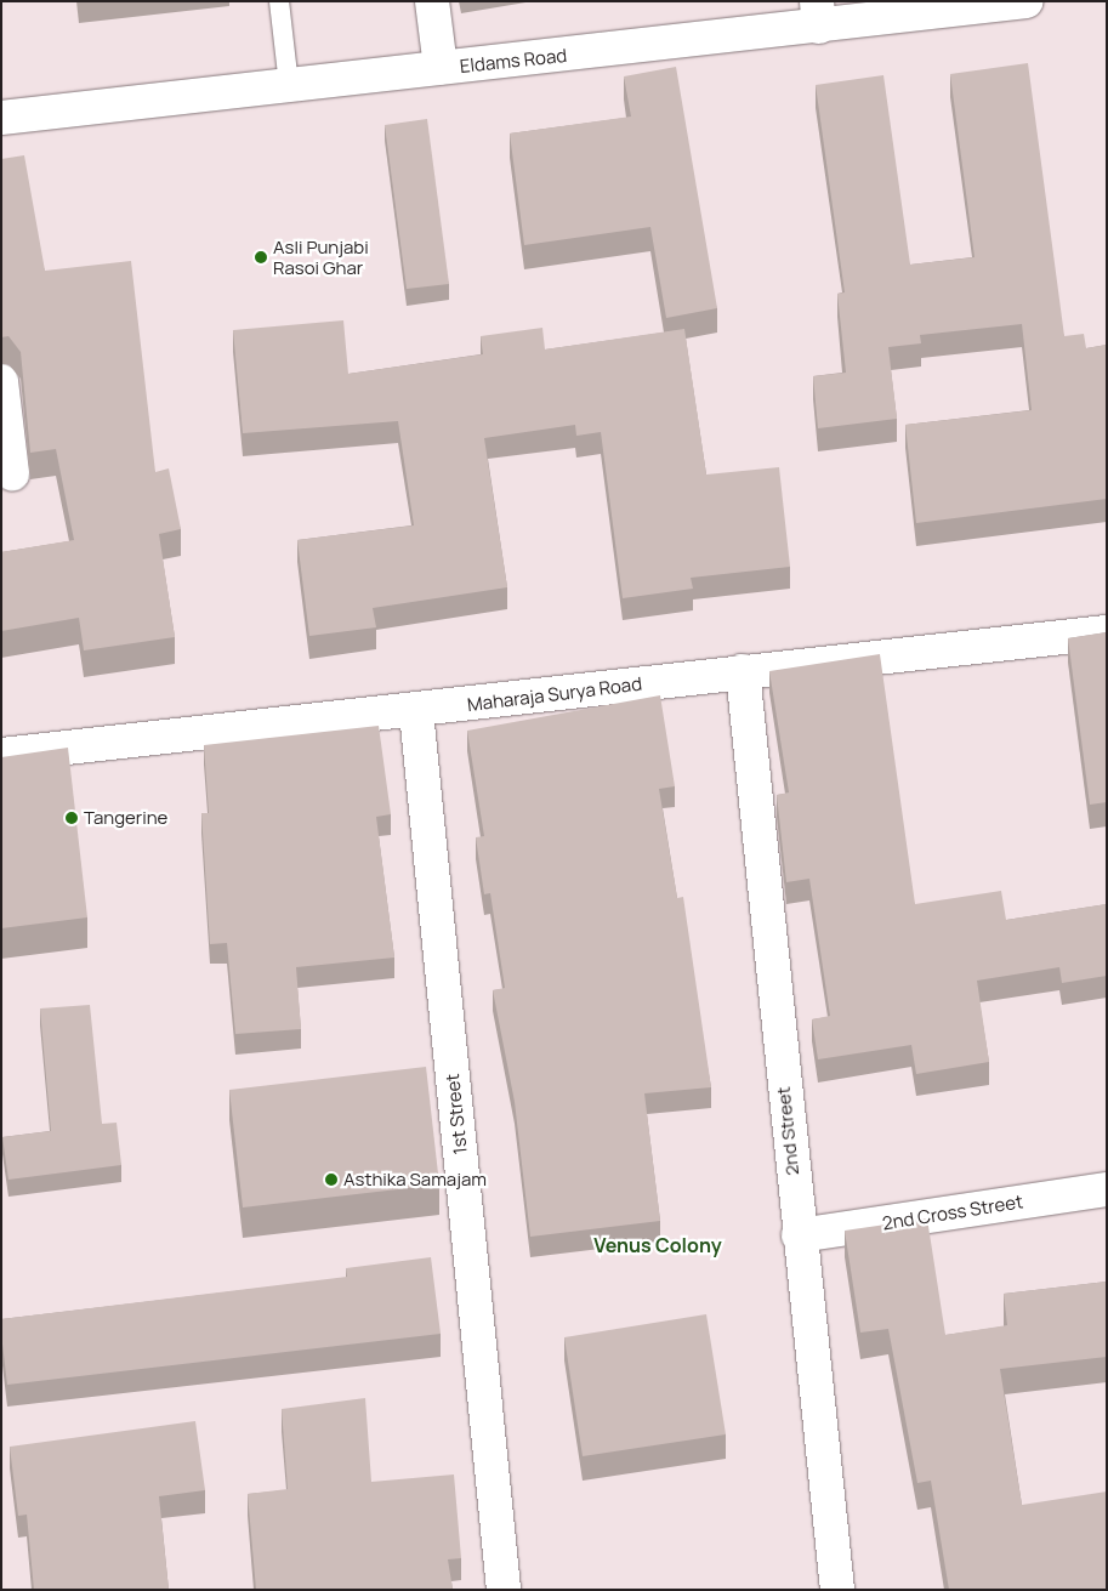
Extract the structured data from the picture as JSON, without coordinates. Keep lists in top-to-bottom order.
{
  "streets": {
    "street": [
      "Eldams Road",
      "Maharaja Surya Road",
      "1st Street",
      "2nd Street",
      "2nd Cross Street"
    ]
  },
  "crossings": [
    ["Maharaja Surya Road", "1st Street"],
    ["Maharaja Surya Road", "2nd Street"],
    ["2nd Street", "2nd Cross Street"]
  ],
  "districts": ["Venus Colony"],
  "places": ["Asli Punjabi Rasoi Ghar", "Tangerine", "Asthika Samajam"]
}
